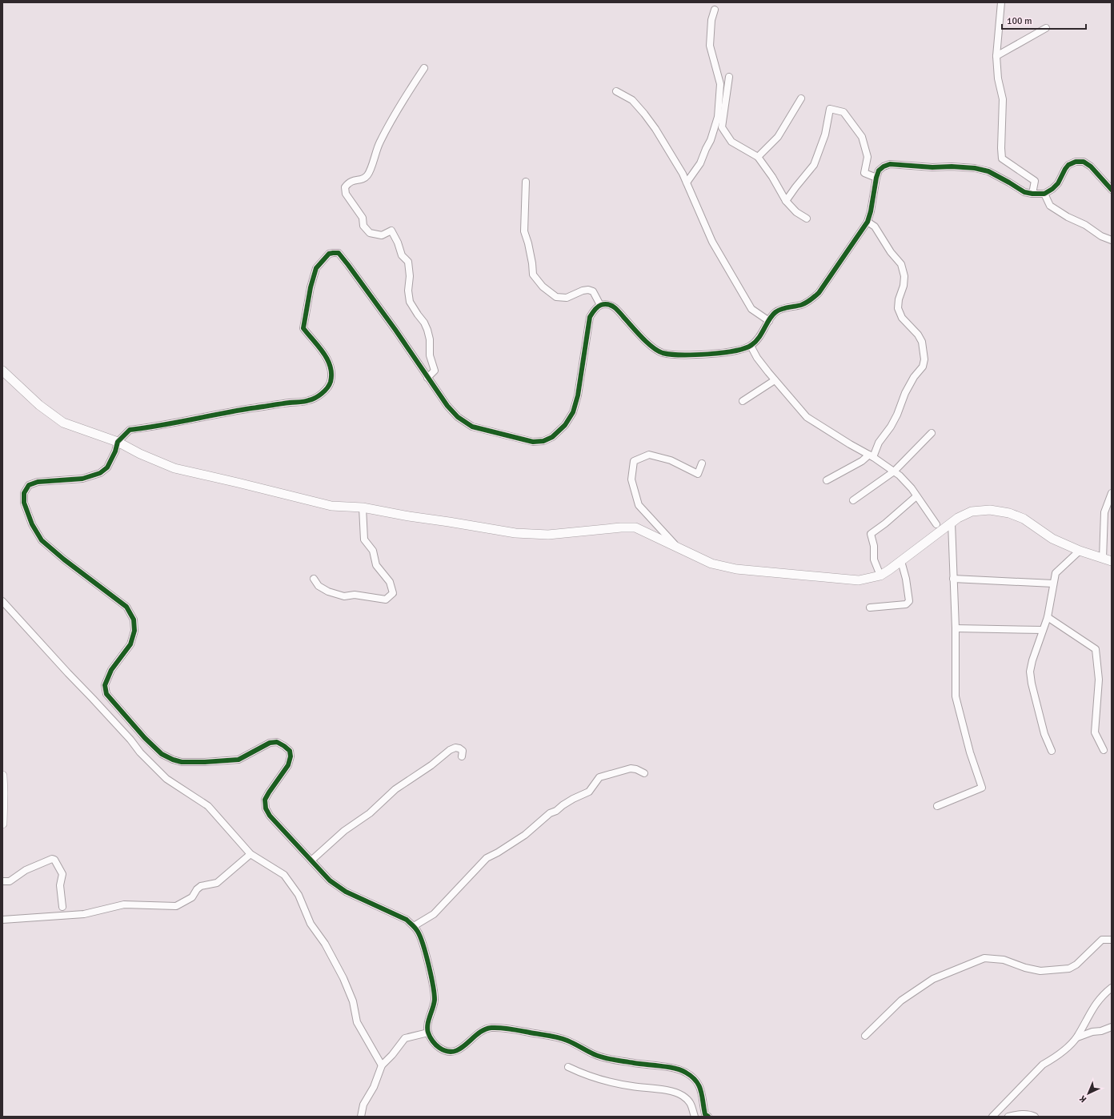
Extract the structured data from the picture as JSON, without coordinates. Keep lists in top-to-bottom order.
{
  "scale_bar": "100 m",
  "north": "bottom left"
}
